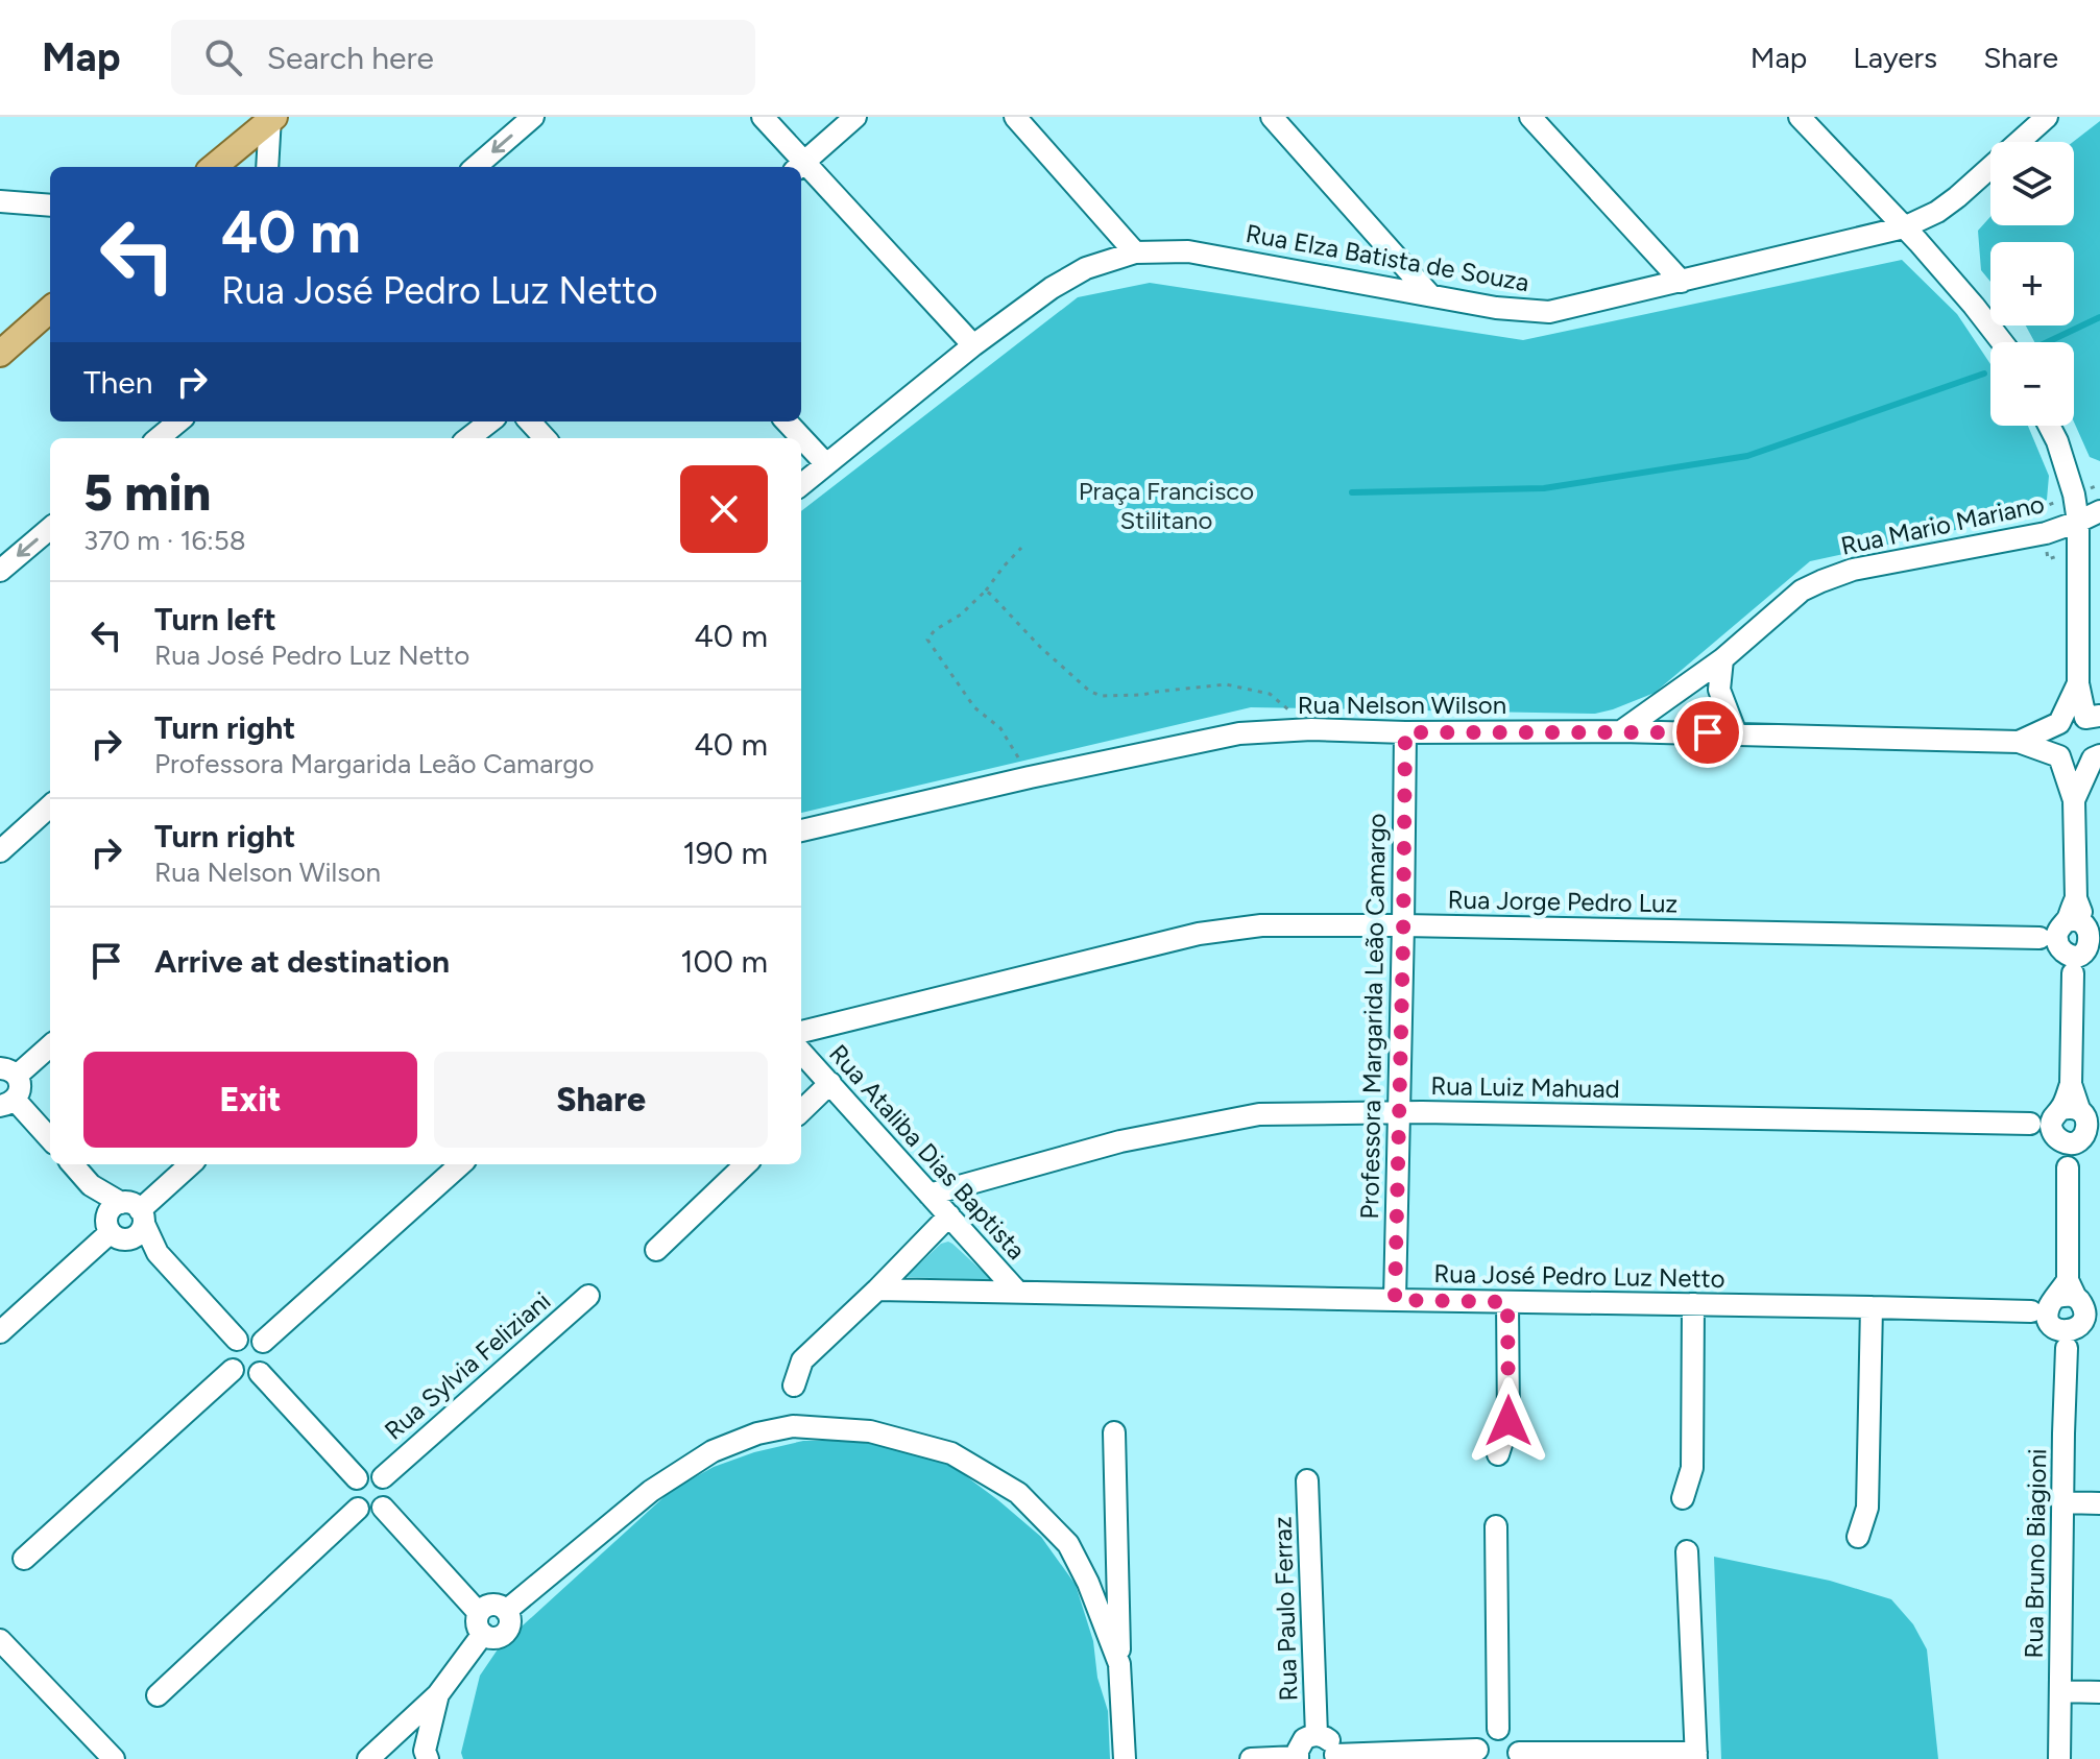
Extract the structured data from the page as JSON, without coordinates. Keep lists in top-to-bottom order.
{
  "streets": {
    "street": [
      "Rua Elza Batista de Souza",
      "Rua Mario Mariano",
      "Rua Nelson Wilson",
      "Rua Jorge Pedro Luz",
      "Professora Margarida Leão Camargo",
      "Rua Luiz Mahuad",
      "Rua Ataliba Dias Baptista",
      "Rua José Pedro Luz Netto",
      "Rua Sylvia Feliziani",
      "Rua Bruno Biagioni",
      "Rua Paulo Ferraz"
    ]
  },
  "crossings": [
    ["Rua Mario Mariano", "Rua Nelson Wilson"],
    ["Rua Nelson Wilson", "Professora Margarida Leão Camargo"],
    ["Rua Jorge Pedro Luz", "Professora Margarida Leão Camargo"],
    ["Professora Margarida Leão Camargo", "Rua Luiz Mahuad"],
    ["Professora Margarida Leão Camargo", "Rua José Pedro Luz Netto"],
    ["Rua Luiz Mahuad", "Rua Ataliba Dias Baptista"],
    ["Rua Luiz Mahuad", "Rua Bruno Biagioni"],
    ["Rua Ataliba Dias Baptista", "Rua José Pedro Luz Netto"],
    ["Rua José Pedro Luz Netto", "Rua Bruno Biagioni"]
  ],
  "parks": ["Praça Francisco Stilitano"],
  "page": {
    "header": "Map",
    "search": "Search here",
    "nav": ["Map", "Layers", "Share"],
    "map_buttons": ["+", "−"],
    "turn": ["40 m", "Rua José Pedro Luz Netto"],
    "then": "Then",
    "heading": ["5 min", "370 m · 16:58"],
    "list": [
      {
        "name": "Turn left",
        "note": "Rua José Pedro Luz Netto",
        "value": "40 m"
      },
      {
        "name": "Turn right",
        "note": "Professora Margarida Leão Camargo",
        "value": "40 m"
      },
      {
        "name": "Turn right",
        "note": "Rua Nelson Wilson",
        "value": "190 m"
      },
      {
        "name": "Arrive at destination",
        "value": "100 m"
      }
    ],
    "buttons": ["Exit", "Share"]
  }
}
